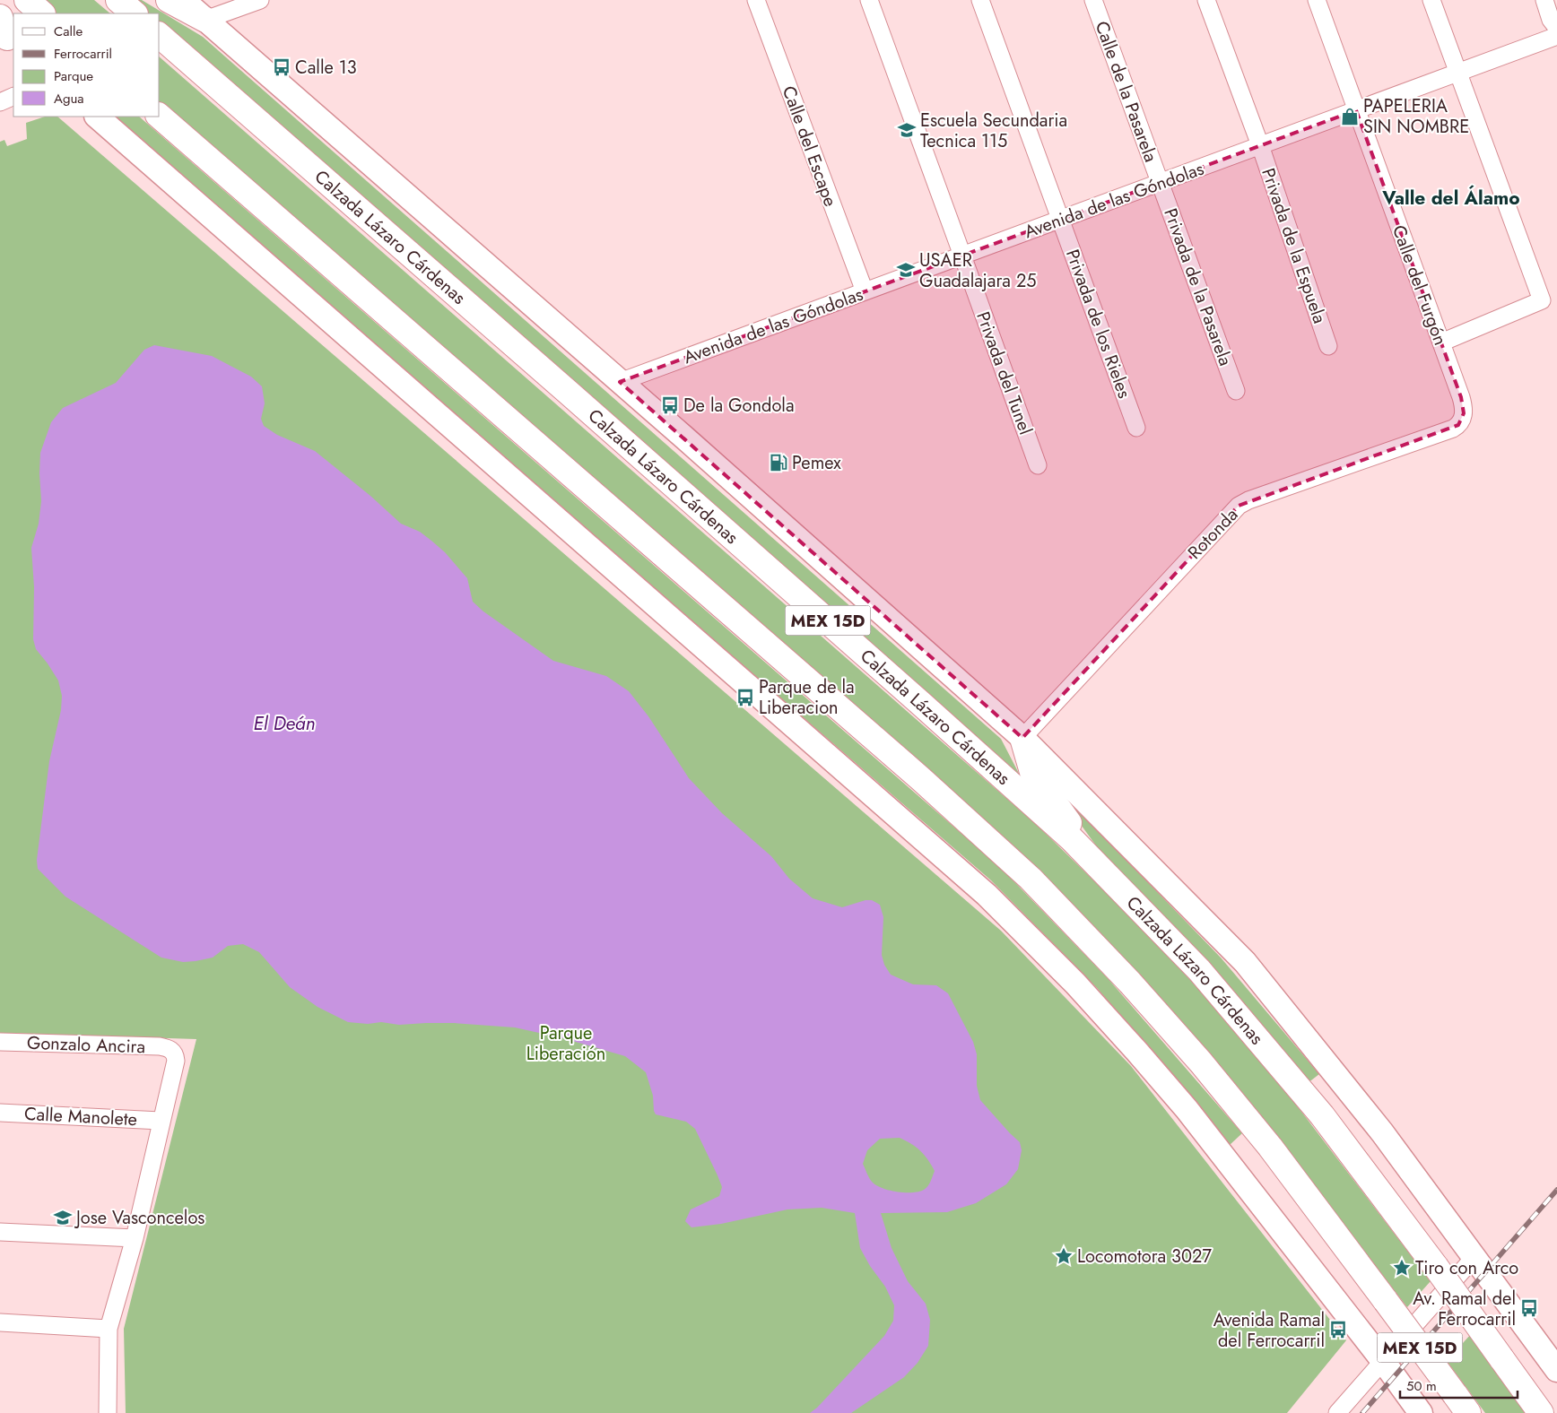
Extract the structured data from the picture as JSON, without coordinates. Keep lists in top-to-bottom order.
{
  "streets": {
    "highway": ["Calzada Lázaro Cárdenas", "MEX 15D"],
    "street": [
      "Calle de la Pasarela",
      "Calle del Escape",
      "Avenida de las Góndolas",
      "Privada de la Espuela",
      "Calle del Furgón",
      "Privada de la Pasarela",
      "Privada de los Rieles",
      "Privada del Tunel",
      "Rotonda",
      "Gonzalo Ancira",
      "Calle Manolete"
    ]
  },
  "crossings": [
    ["Calle de la Pasarela", "Avenida de las Góndolas"],
    ["Calle de la Pasarela", "Privada de la Pasarela"],
    ["Calle del Escape", "Avenida de las Góndolas"],
    ["Avenida de las Góndolas", "Calzada Lázaro Cárdenas"],
    ["Avenida de las Góndolas", "Privada de la Espuela"],
    ["Avenida de las Góndolas", "Calle del Furgón"],
    ["Avenida de las Góndolas", "Privada de la Pasarela"],
    ["Avenida de las Góndolas", "Privada de los Rieles"],
    ["Avenida de las Góndolas", "Privada del Tunel"],
    ["Calzada Lázaro Cárdenas", "Rotonda"],
    ["Calle del Furgón", "Rotonda"],
    ["Gonzalo Ancira", "Calle Manolete"]
  ],
  "districts": ["Valle del Álamo"],
  "water": ["El Deán"],
  "parks": ["Parque Liberación"],
  "places": {
    "bus stop": [
      "Calle 13",
      "De la Gondola",
      "Parque de la Liberacion",
      "Av. Ramal del Ferrocarril",
      "Avenida Ramal del Ferrocarril"
    ],
    "shop": ["PAPELERIA SIN NOMBRE"],
    "school or university": ["Escuela Secundaria Tecnica 115", "USAER Guadalajara 25", "Jose Vasconcelos"],
    "fuel station": ["Pemex"],
    "place": ["Locomotora 3027", "Tiro con Arco"]
  },
  "legend": [
    "Calle",
    "Ferrocarril",
    "Parque",
    "Agua"
  ],
  "scale_bar": "50 m"
}
